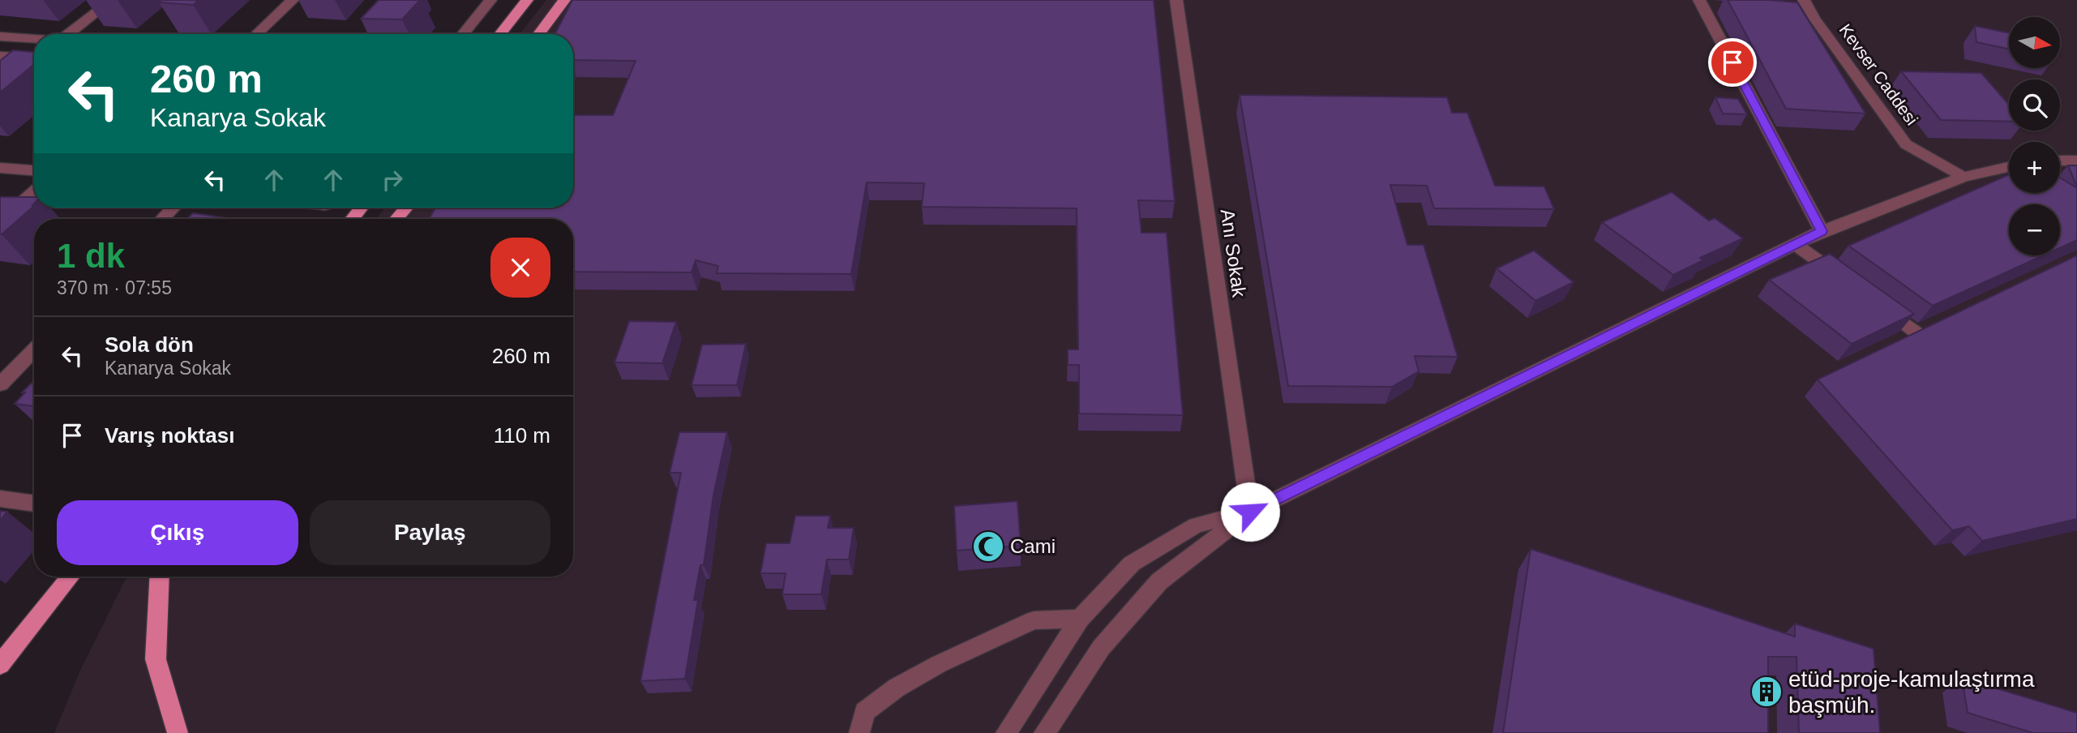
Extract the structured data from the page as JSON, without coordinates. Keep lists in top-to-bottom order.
{
  "streets": {
    "street": ["Kevser Caddesi", "Anı Sokak"]
  },
  "places": {
    "mosque": ["Cami"],
    "building": ["etüd-proje-kamulaştırma başmüh."]
  },
  "north": "right",
  "page": {
    "map_buttons": ["+", "−"],
    "turn": ["260 m", "Kanarya Sokak"],
    "heading": ["1 dk", "370 m · 07:55"],
    "list": [
      {
        "name": "Sola dön",
        "note": "Kanarya Sokak",
        "value": "260 m"
      },
      {
        "name": "Varış noktası",
        "value": "110 m"
      }
    ],
    "buttons": ["Çıkış", "Paylaş"]
  }
}
